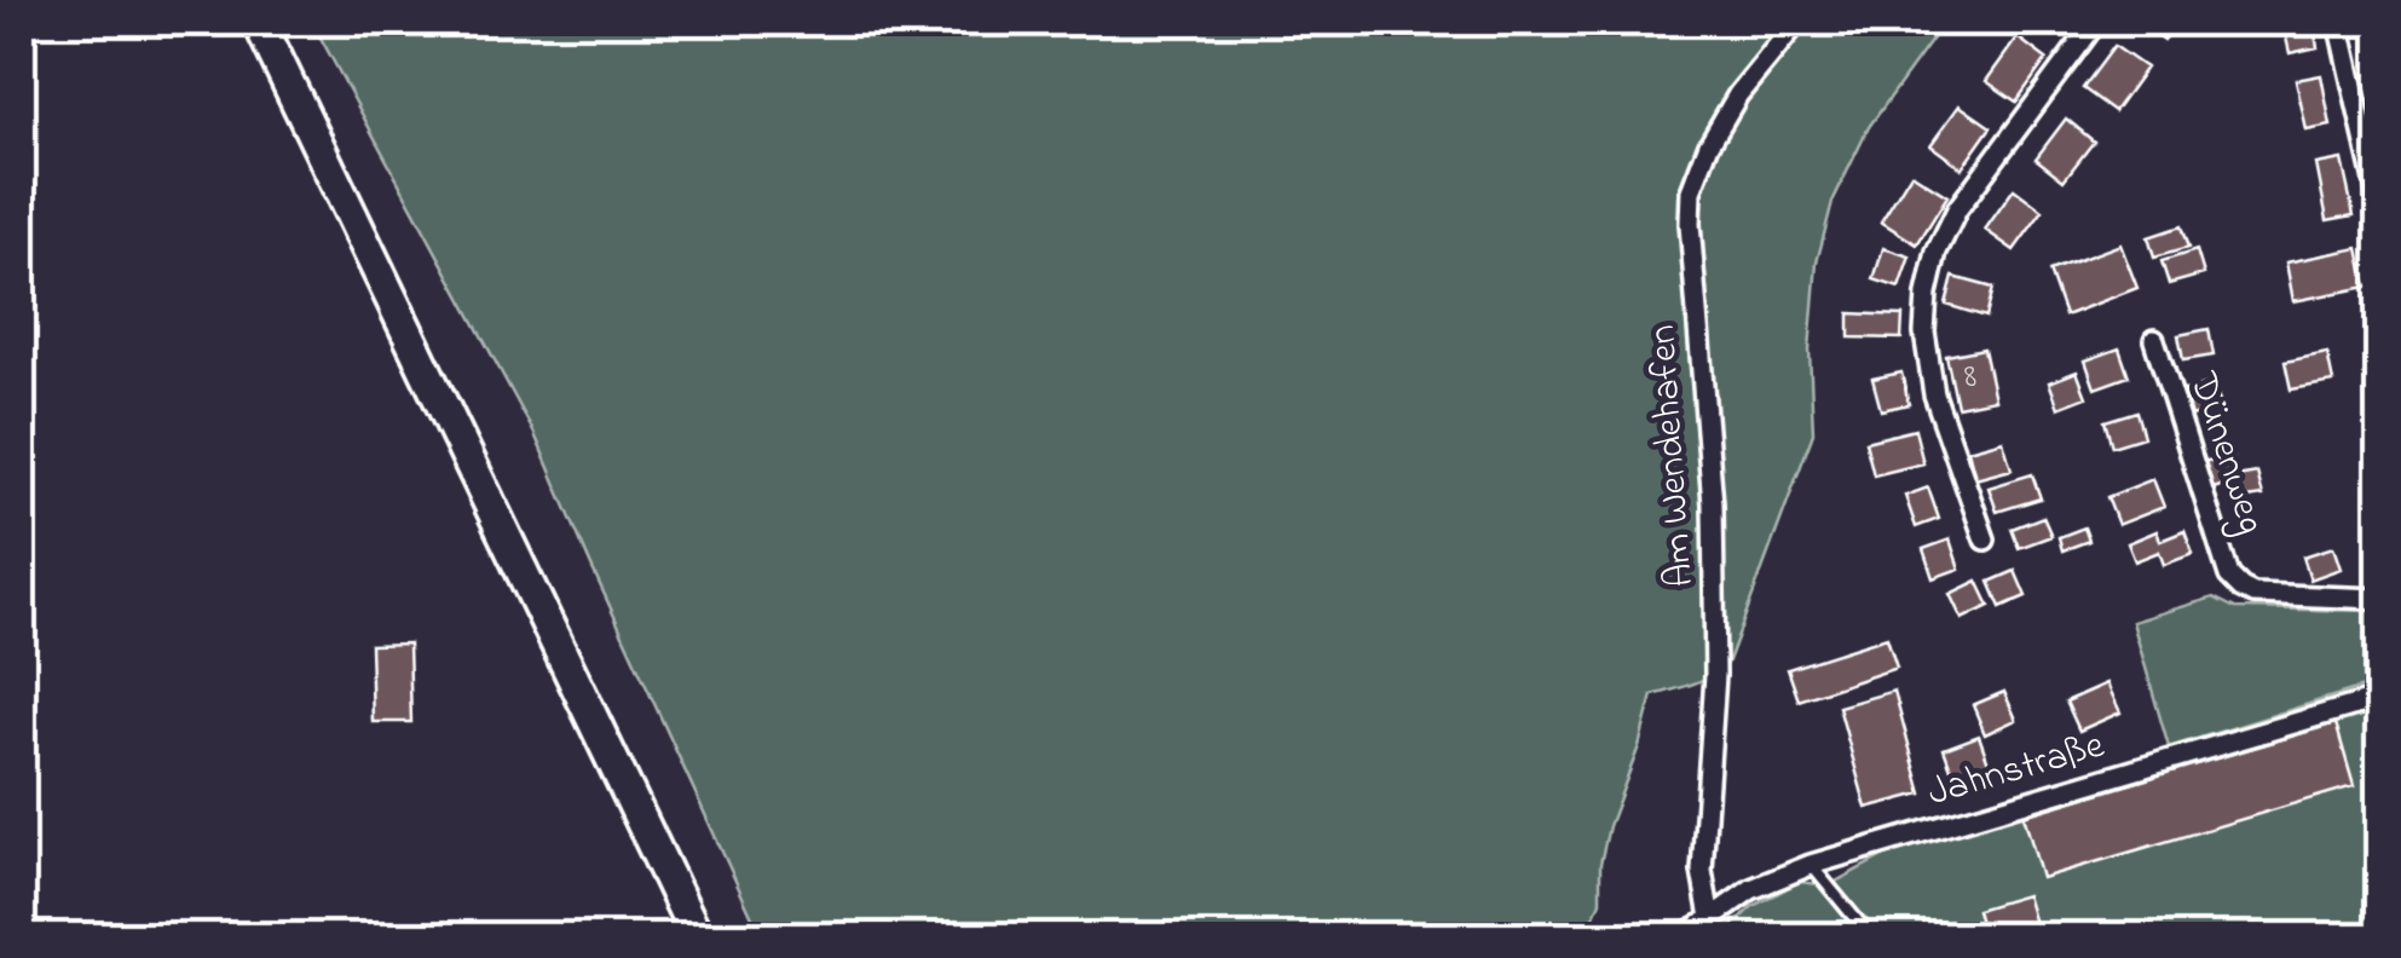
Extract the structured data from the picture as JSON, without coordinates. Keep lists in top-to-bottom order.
{
  "streets": {
    "street": ["Dünenweg", "Am Wendehafen", "Jahnstraße"]
  },
  "crossings": [
    ["Am Wendehafen", "Jahnstraße"]
  ],
  "house_numbers": ["8"]
}
